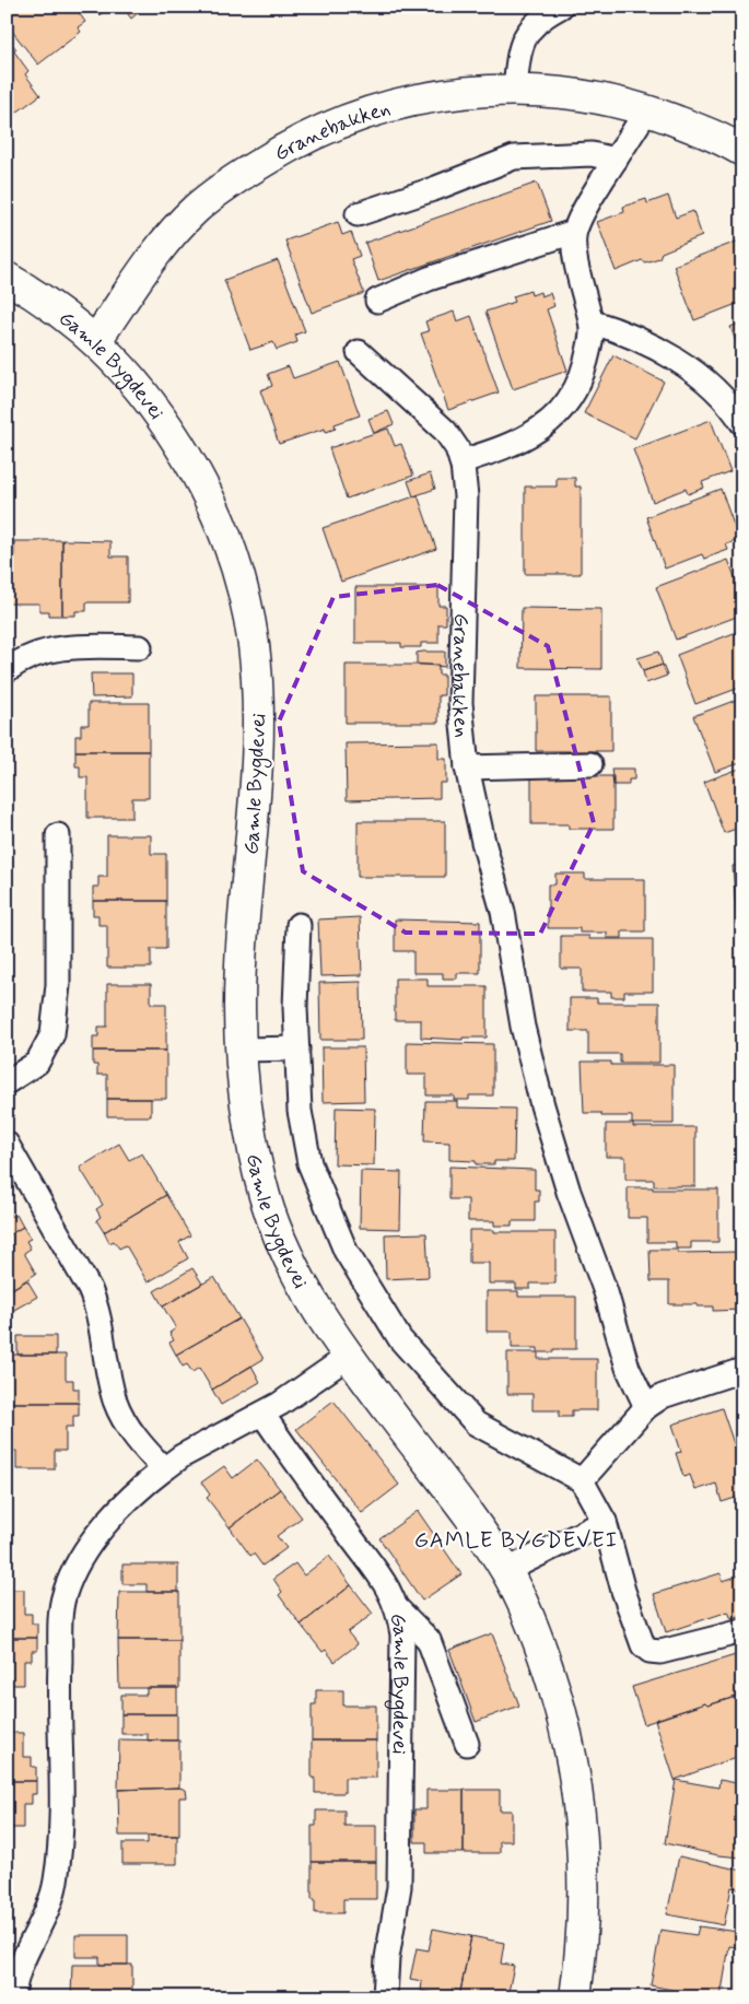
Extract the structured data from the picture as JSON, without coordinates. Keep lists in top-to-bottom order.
{
  "streets": {
    "street": ["Granebakken", "Gamle Bygdevei"]
  },
  "crossings": [
    ["Granebakken", "Gamle Bygdevei"]
  ],
  "districts": ["GAMLE BYGDEVEI"]
}
